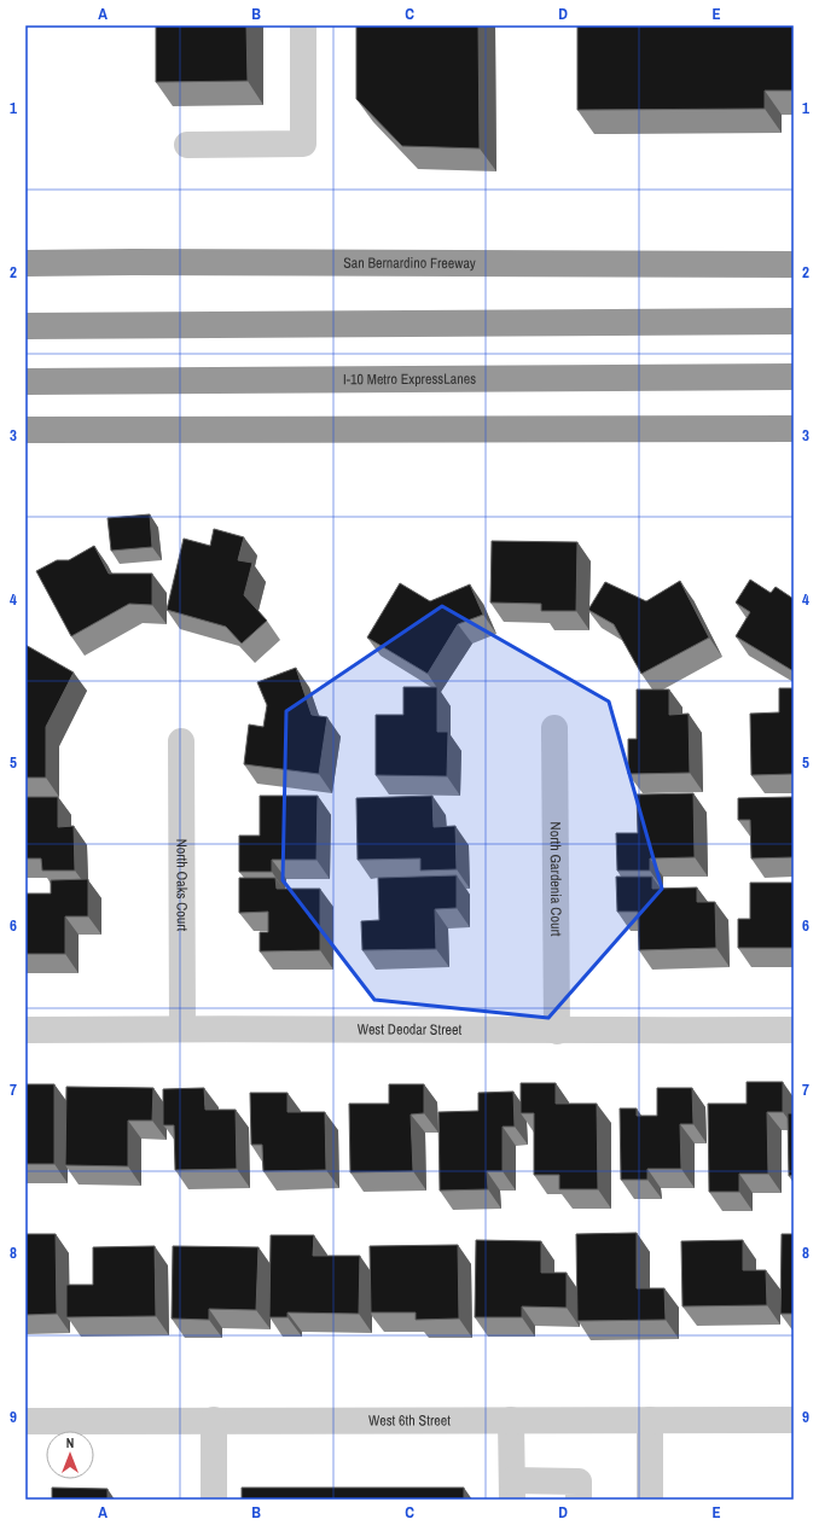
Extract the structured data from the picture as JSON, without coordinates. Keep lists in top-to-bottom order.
{
  "streets": {
    "highway": ["San Bernardino Freeway", "I-10 Metro ExpressLanes"],
    "street": [
      "North Gardenia Court",
      "North Oaks Court",
      "West Deodar Street",
      "West 6th Street"
    ]
  },
  "crossings": [
    ["North Gardenia Court", "West Deodar Street"],
    ["North Oaks Court", "West Deodar Street"]
  ],
  "north": "top",
  "grid": {
    "columns": [
      "A",
      "B",
      "C",
      "D",
      "E"
    ],
    "rows": [
      "1",
      "2",
      "3",
      "4",
      "5",
      "6",
      "7",
      "8",
      "9"
    ]
  }
}
